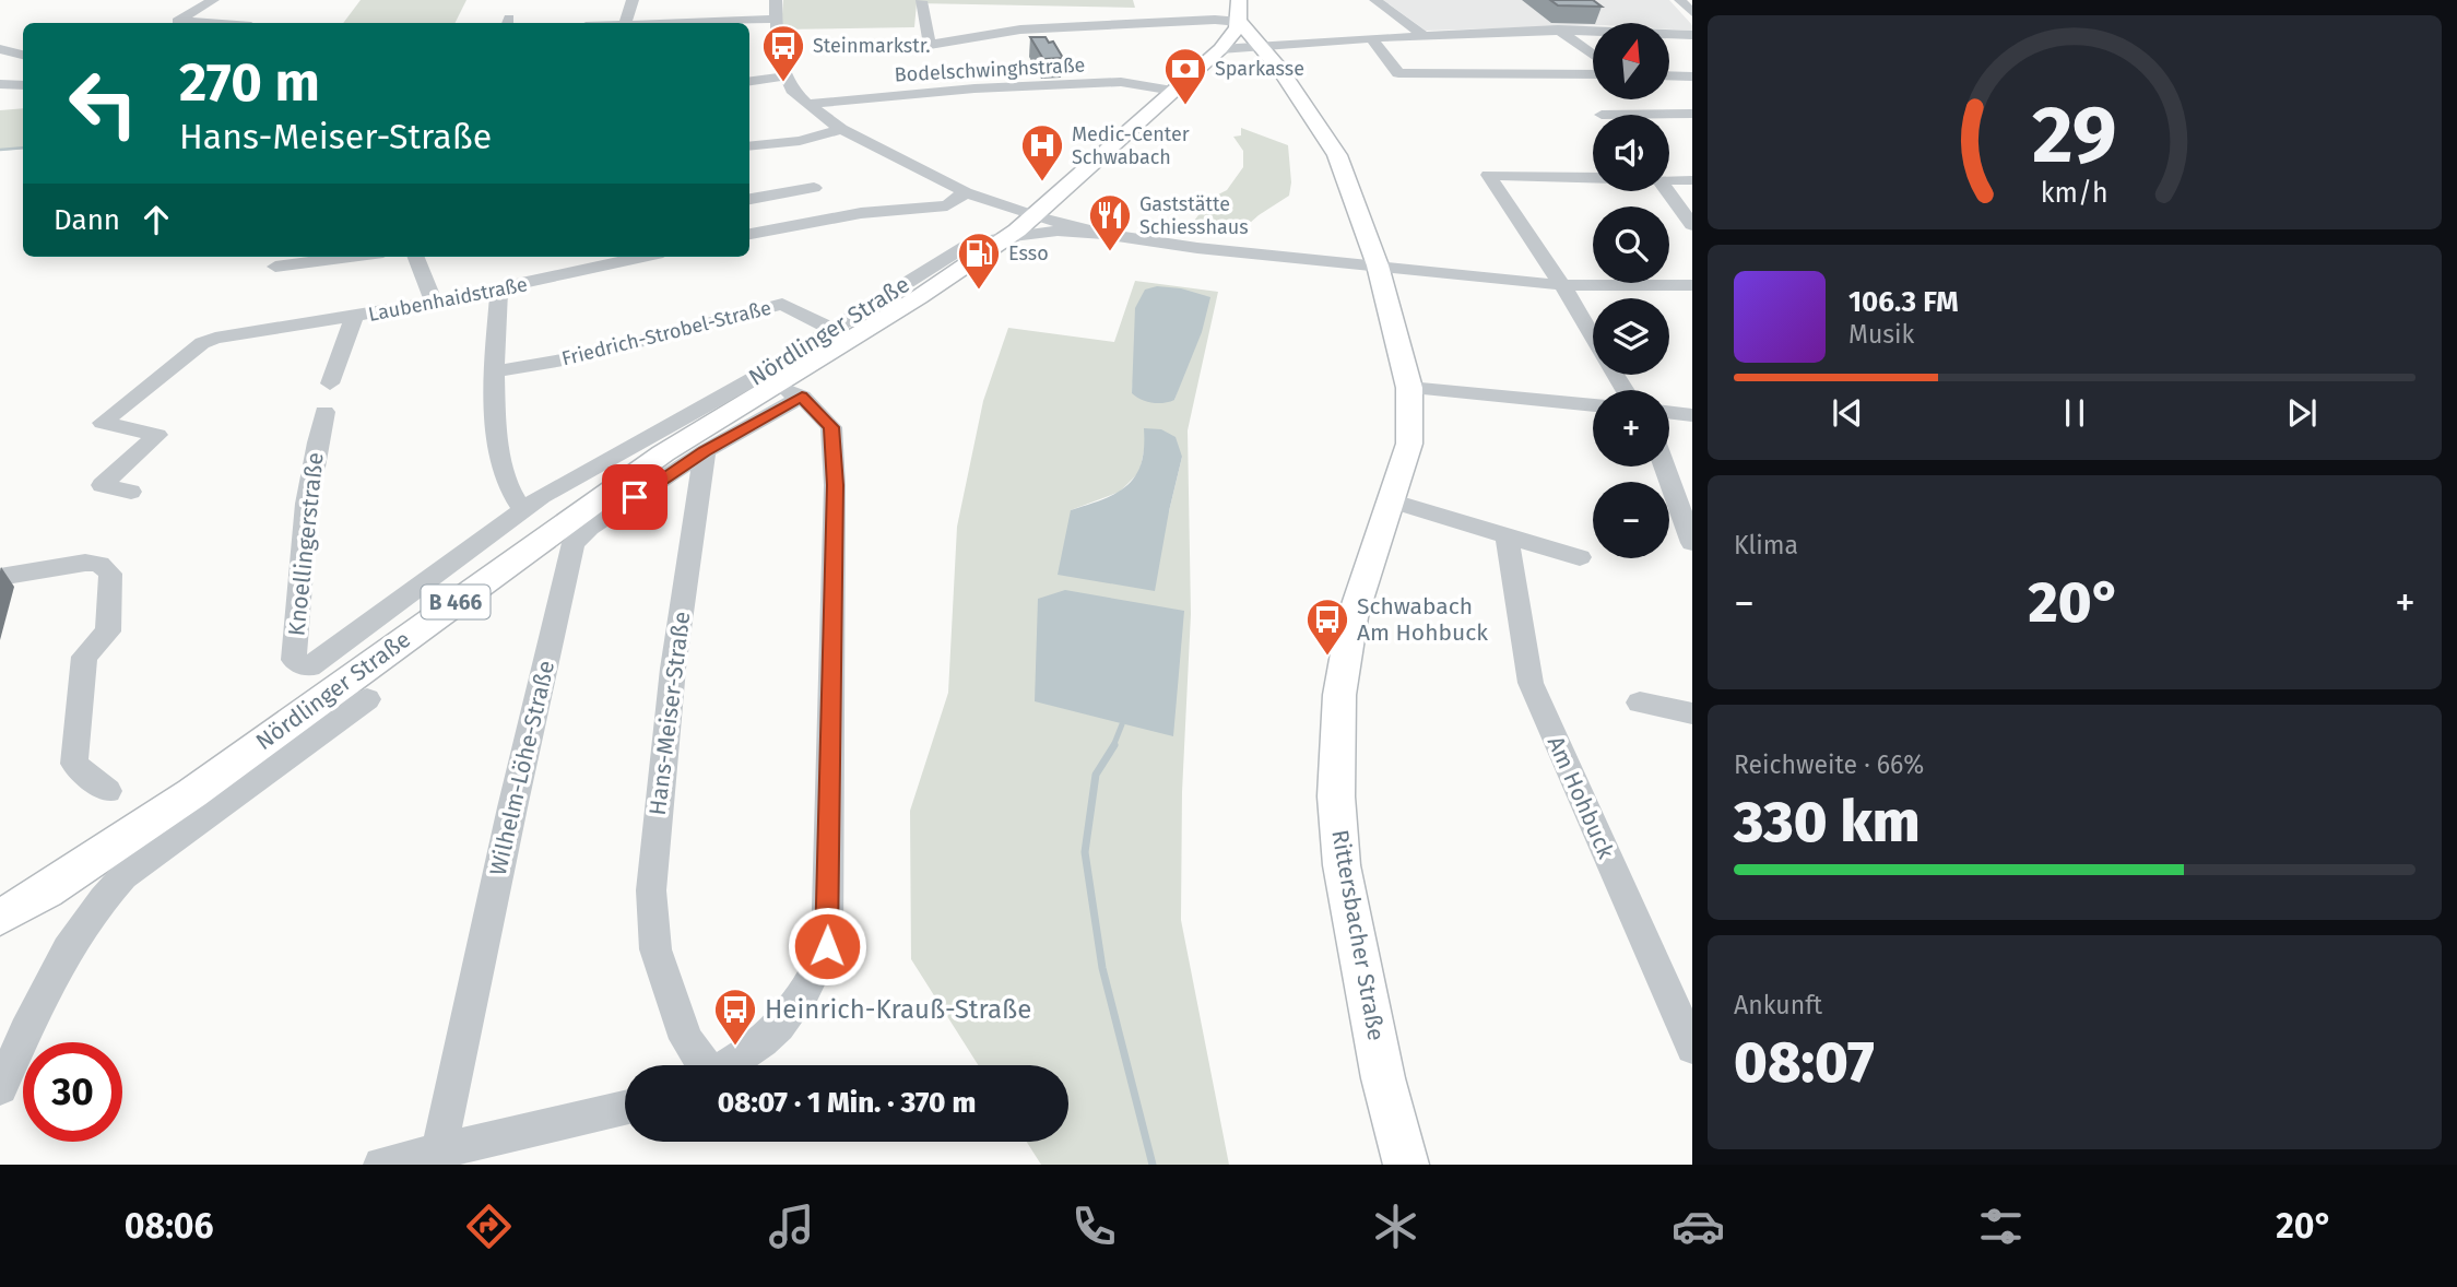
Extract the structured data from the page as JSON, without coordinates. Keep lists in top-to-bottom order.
{
  "streets": {
    "main road": ["Nördlinger Straße", "B 466", "Rittersbacher Straße"],
    "street": [
      "Bodelschwinghstraße",
      "Laubenhaidstraße",
      "Friedrich-Strobel-Straße",
      "Knoellingerstraße",
      "Hans-Meiser-Straße",
      "Wilhelm-Löhe-Straße",
      "Am Hohbuck"
    ]
  },
  "crossings": [
    ["Bodelschwinghstraße", "Nördlinger Straße"],
    ["Nördlinger Straße", "Friedrich-Strobel-Straße"],
    ["Nördlinger Straße", "Knoellingerstraße"],
    ["Nördlinger Straße", "Rittersbacher Straße"],
    ["Hans-Meiser-Straße", "Wilhelm-Löhe-Straße"]
  ],
  "places": {
    "bus stop": ["Steinmarkstr.", "Schwabach Am Hohbuck", "Heinrich-Krauß-Straße"],
    "bank": ["Sparkasse"],
    "hospital": ["Medic-Center Schwabach"],
    "restaurant": ["Gaststätte Schiesshaus"],
    "fuel station": ["Esso"]
  },
  "north": "top",
  "page": {
    "map_buttons": ["+", "−"],
    "turn": ["270 m", "Hans-Meiser-Straße"],
    "then": "Dann",
    "song": ["106.3 FM", "Musik"],
    "tile": [
      "Klima",
      ["Reichweite · 66%", "330 km"],
      ["Ankunft", "08:07"]
    ],
    "heat": ["−", "20°", "+"],
    "limit": "30",
    "trip": "08:07 · 1 Min. · 370 m",
    "tabs": ["08:06", "20°"],
    "gauge": ["29", "km/h"]
  }
}
